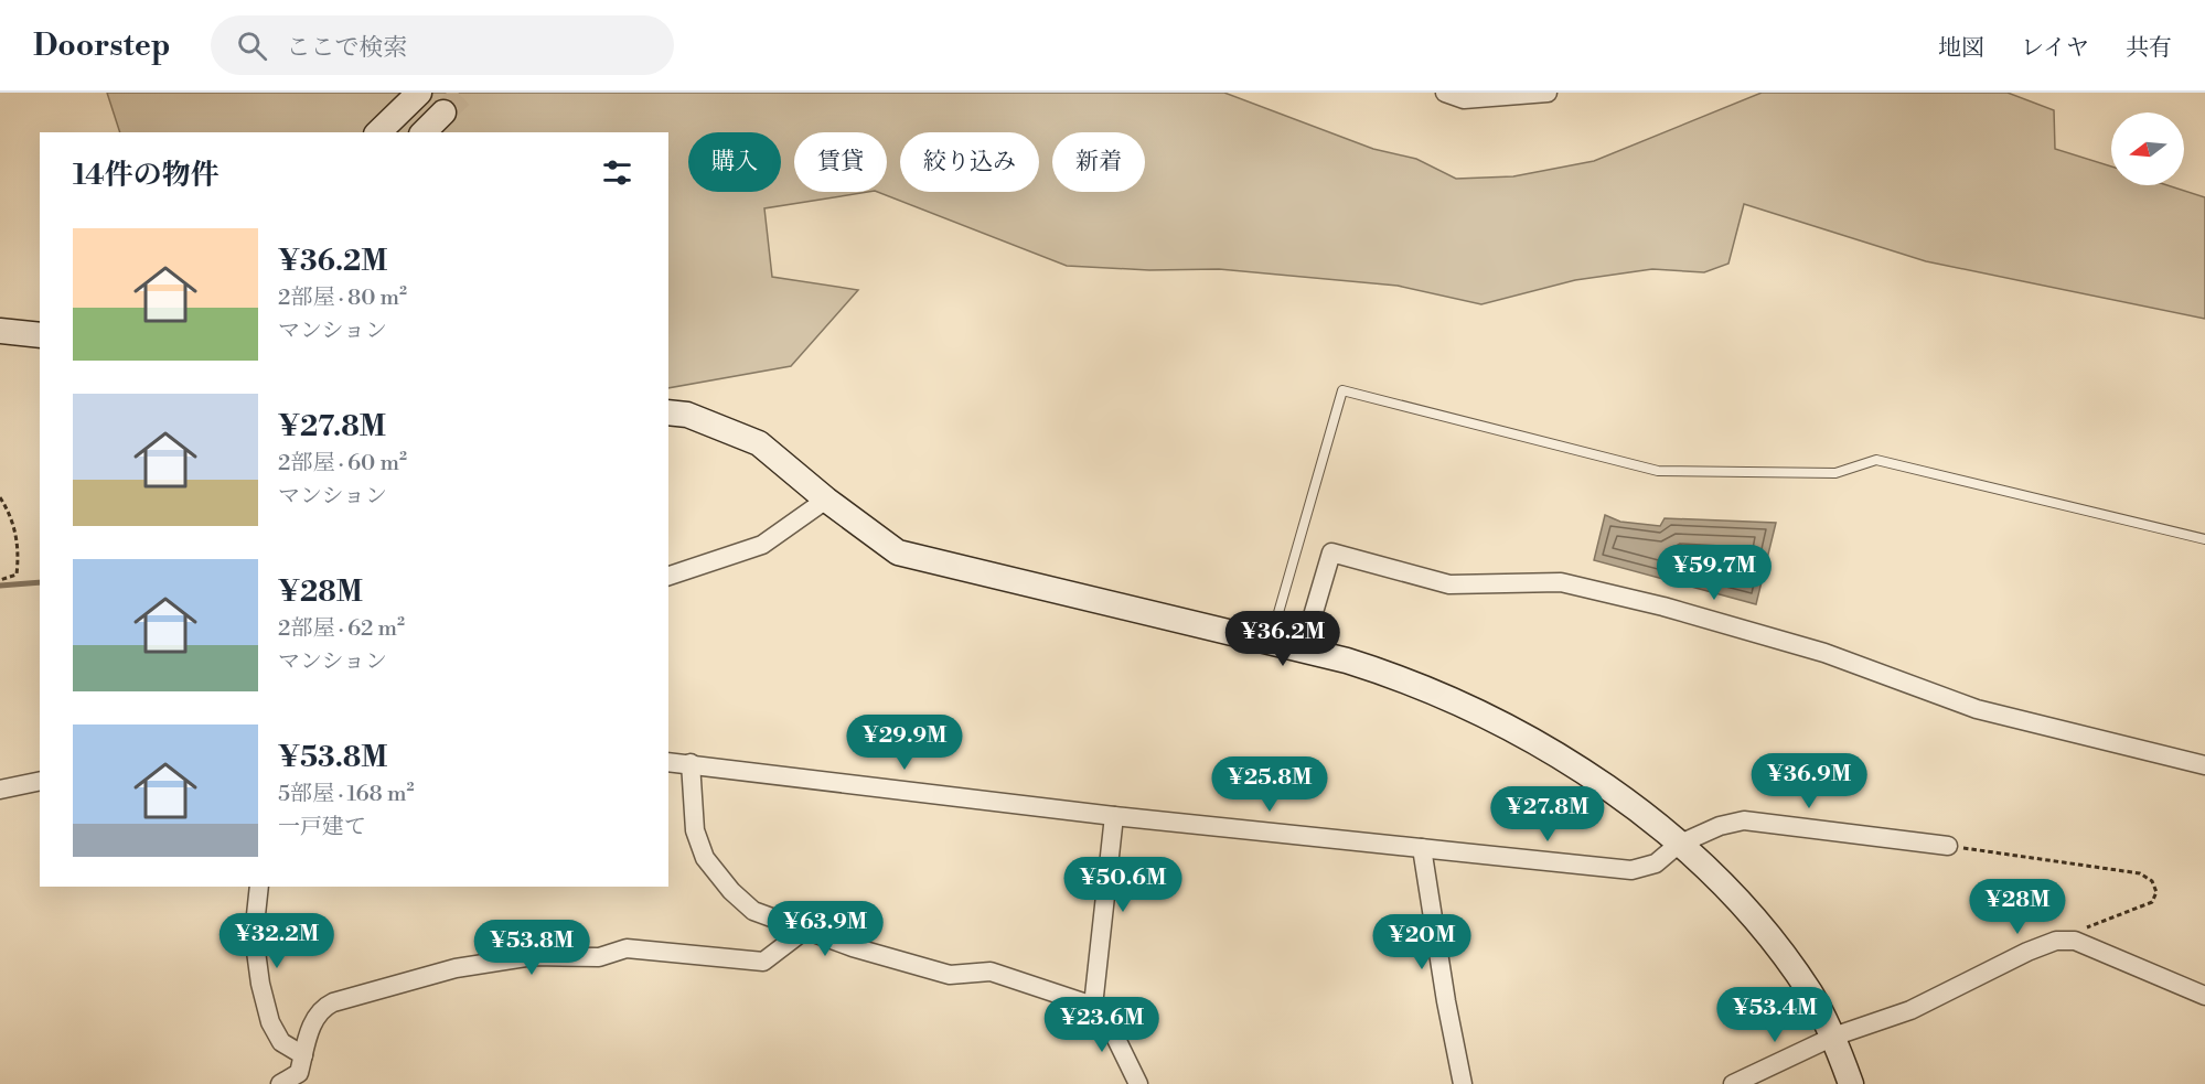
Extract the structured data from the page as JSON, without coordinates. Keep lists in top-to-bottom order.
{
  "north": "left",
  "page": {
    "header": "Doorstep",
    "search": "ここで検索",
    "nav": ["地図", "レイヤ", "共有"],
    "chip": [
      "購入",
      "賃貸",
      "絞り込み",
      "新着"
    ],
    "heading": "14件の物件",
    "list": [
      {
        "name": "¥36.2M",
        "note": "2部屋 · 80 m² · マンション"
      },
      {
        "name": "¥27.8M",
        "note": "2部屋 · 60 m² · マンション"
      },
      {
        "name": "¥28M",
        "note": "2部屋 · 62 m² · マンション"
      },
      {
        "name": "¥53.8M",
        "note": "5部屋 · 168 m² · 一戸建て"
      }
    ],
    "price": [
      "¥59.7M",
      "¥36.2M",
      "¥29.9M",
      "¥36.9M",
      "¥25.8M",
      "¥27.8M",
      "¥50.6M",
      "¥28M",
      "¥63.9M",
      "¥32.2M",
      "¥20M",
      "¥53.8M",
      "¥53.4M",
      "¥23.6M"
    ]
  }
}
